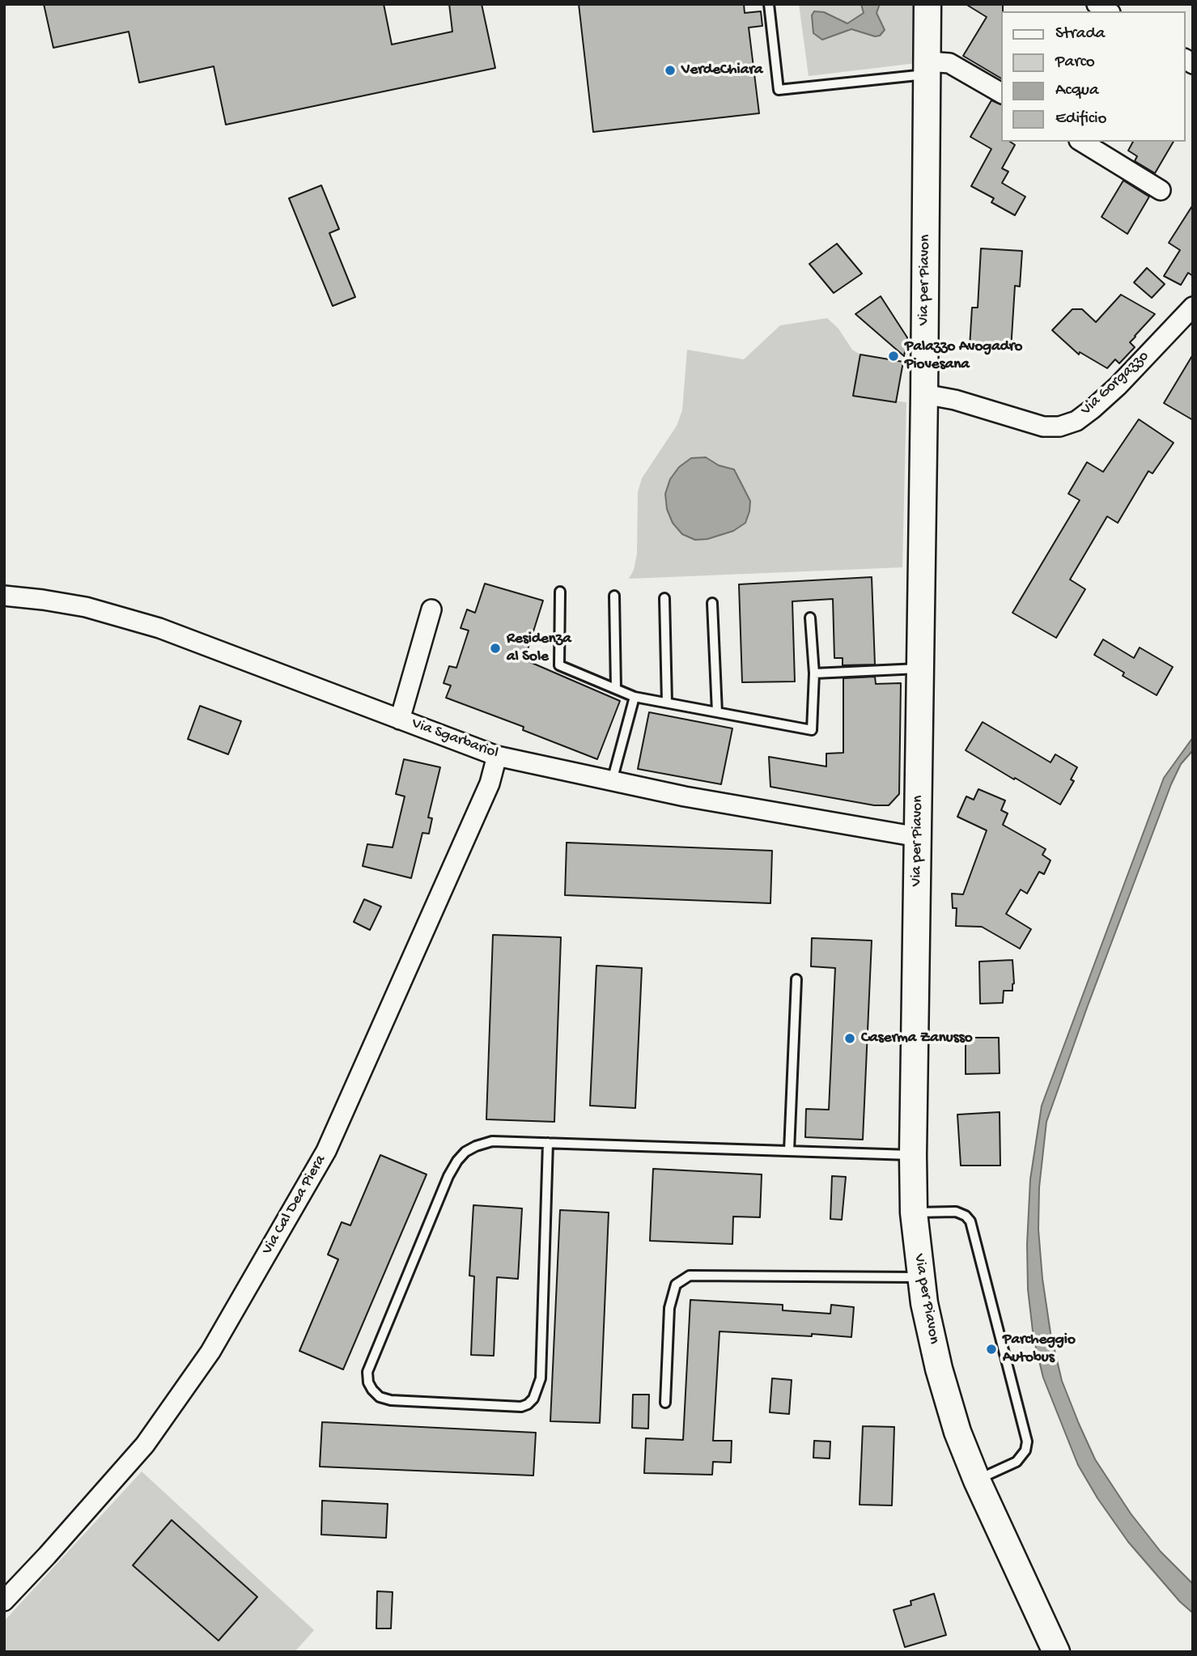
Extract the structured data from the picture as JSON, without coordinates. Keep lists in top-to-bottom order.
{
  "streets": {
    "street": [
      "Via per Piavon",
      "Via Gorgazzo",
      "Via Sgarbariol",
      "Via Cal Dea Piera"
    ]
  },
  "crossings": [
    ["Via per Piavon", "Via Gorgazzo"],
    ["Via per Piavon", "Via Sgarbariol"],
    ["Via Sgarbariol", "Via Cal Dea Piera"]
  ],
  "places": [
    "VerdeChiara",
    "Palazzo Avogadro Piovesana",
    "Residenza al Sole",
    "Caserma Zanusso",
    "Parcheggio Autobus"
  ],
  "legend": [
    "Strada",
    "Parco",
    "Acqua",
    "Edificio"
  ]
}
